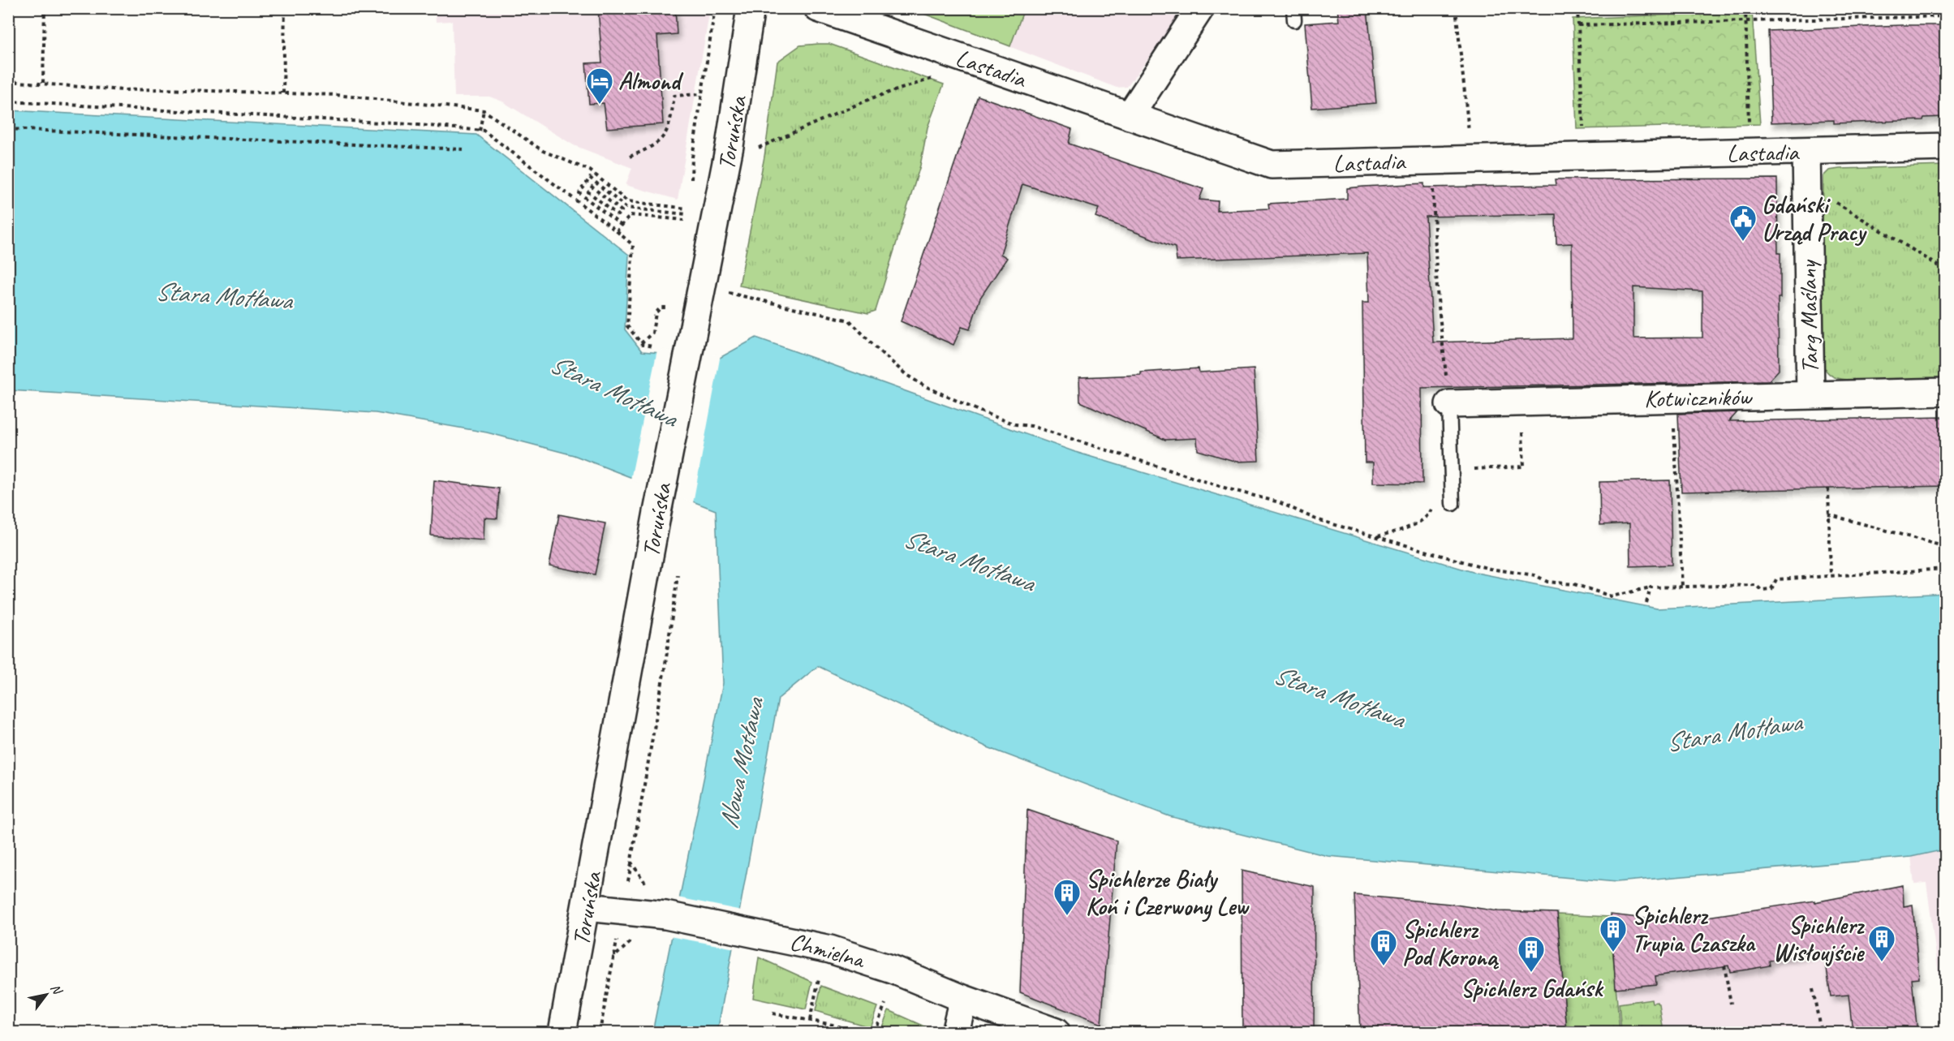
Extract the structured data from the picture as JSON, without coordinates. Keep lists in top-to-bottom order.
{
  "streets": {
    "street": [
      "Lastadia",
      "Toruńska",
      "Targ Maślany",
      "Kotwiczników",
      "Chmielna"
    ]
  },
  "crossings": [
    ["Lastadia", "Targ Maślany"],
    ["Toruńska", "Chmielna"],
    ["Targ Maślany", "Kotwiczników"]
  ],
  "water": ["Stara Motława", "Nowa Motława"],
  "places": {
    "hotel": ["Almond"],
    "public building": ["Gdański Urząd Pracy"],
    "building": [
      "Spichlerze Biały Koń i Czerwony Lew",
      "Spichlerz Trupia Czaszka",
      "Spichlerz Wisłoujście",
      "Spichlerz Pod Koroną",
      "Spichlerz Gdańsk"
    ]
  },
  "north": "top right"
}
